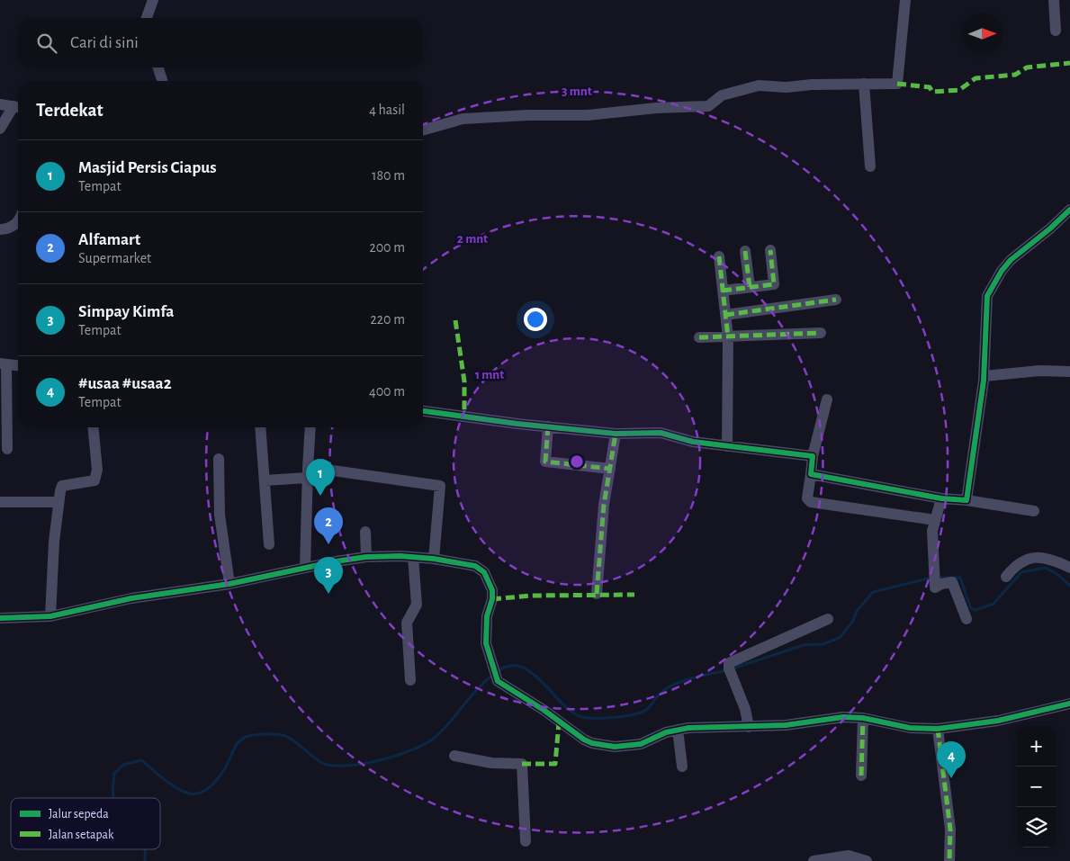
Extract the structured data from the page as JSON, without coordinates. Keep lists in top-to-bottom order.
{
  "legend": ["Jalur sepeda", "Jalan setapak"],
  "north": "right",
  "page": {
    "search": "Cari di sini",
    "heading": ["Terdekat", "4 hasil"],
    "list": [
      {
        "mark": "1",
        "name": "Masjid Persis Ciapus",
        "note": "Tempat",
        "value": "180 m"
      },
      {
        "mark": "2",
        "name": "Alfamart",
        "note": "Supermarket",
        "value": "200 m"
      },
      {
        "mark": "3",
        "name": "Simpay Kimfa",
        "note": "Tempat",
        "value": "220 m"
      },
      {
        "mark": "4",
        "name": "#usaa #usaa2",
        "note": "Tempat",
        "value": "400 m"
      }
    ],
    "pins": [
      "1",
      "2",
      "3",
      "4"
    ],
    "map_buttons": ["+", "−"]
  },
  "rings": ["3 mnt", "2 mnt", "1 mnt"]
}
